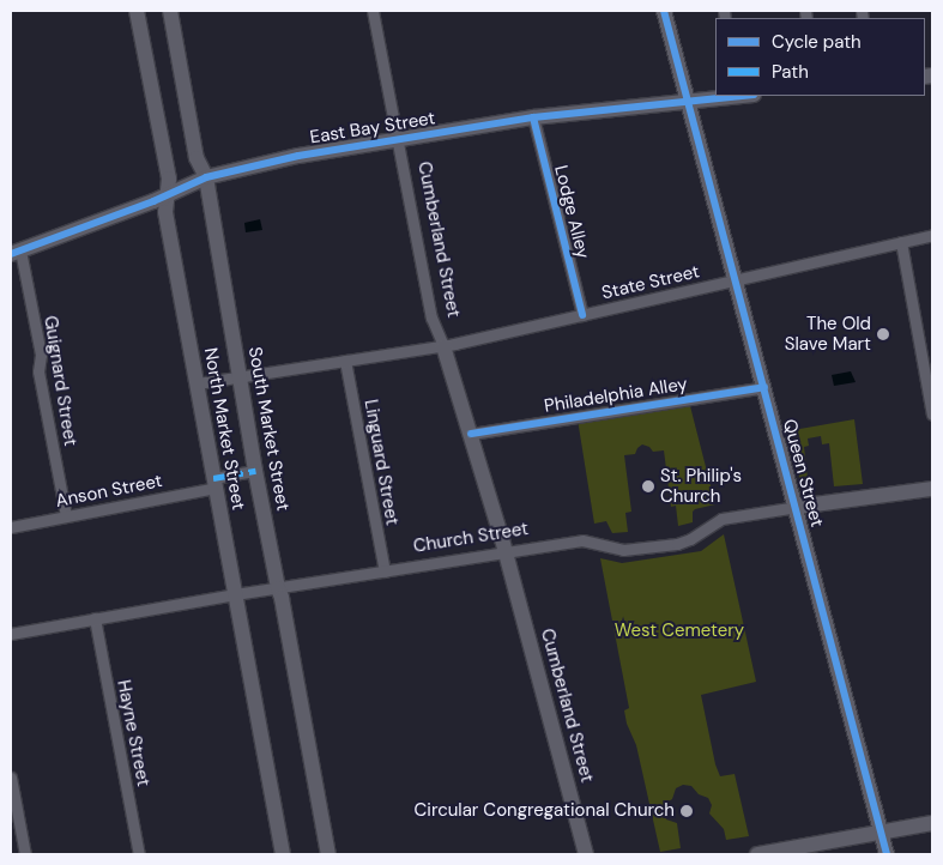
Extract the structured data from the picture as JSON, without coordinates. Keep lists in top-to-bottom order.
{
  "streets": {
    "street": [
      "East Bay Street",
      "Lodge Alley",
      "Cumberland Street",
      "State Street",
      "Guignard Street",
      "Philadelphia Alley",
      "North Market Street",
      "South Market Street",
      "Linguard Street",
      "Queen Street",
      "Anson Street",
      "Church Street",
      "Hayne Street"
    ]
  },
  "crossings": [
    ["East Bay Street", "Lodge Alley"],
    ["East Bay Street", "Cumberland Street"],
    ["East Bay Street", "Guignard Street"],
    ["East Bay Street", "North Market Street"],
    ["East Bay Street", "South Market Street"],
    ["East Bay Street", "Queen Street"],
    ["Lodge Alley", "State Street"],
    ["Cumberland Street", "State Street"],
    ["Cumberland Street", "Philadelphia Alley"],
    ["Cumberland Street", "Church Street"],
    ["State Street", "North Market Street"],
    ["State Street", "South Market Street"],
    ["State Street", "Linguard Street"],
    ["State Street", "Queen Street"],
    ["Guignard Street", "Anson Street"],
    ["Philadelphia Alley", "Queen Street"],
    ["North Market Street", "Anson Street"],
    ["North Market Street", "Church Street"],
    ["South Market Street", "Anson Street"],
    ["South Market Street", "Church Street"],
    ["Linguard Street", "Church Street"],
    ["Queen Street", "Church Street"],
    ["Church Street", "Hayne Street"]
  ],
  "parks": ["West Cemetery"],
  "places": ["The Old Slave Mart", "St. Philip's Church", "Circular Congregational Church"],
  "legend": ["Cycle path", "Path"]
}
